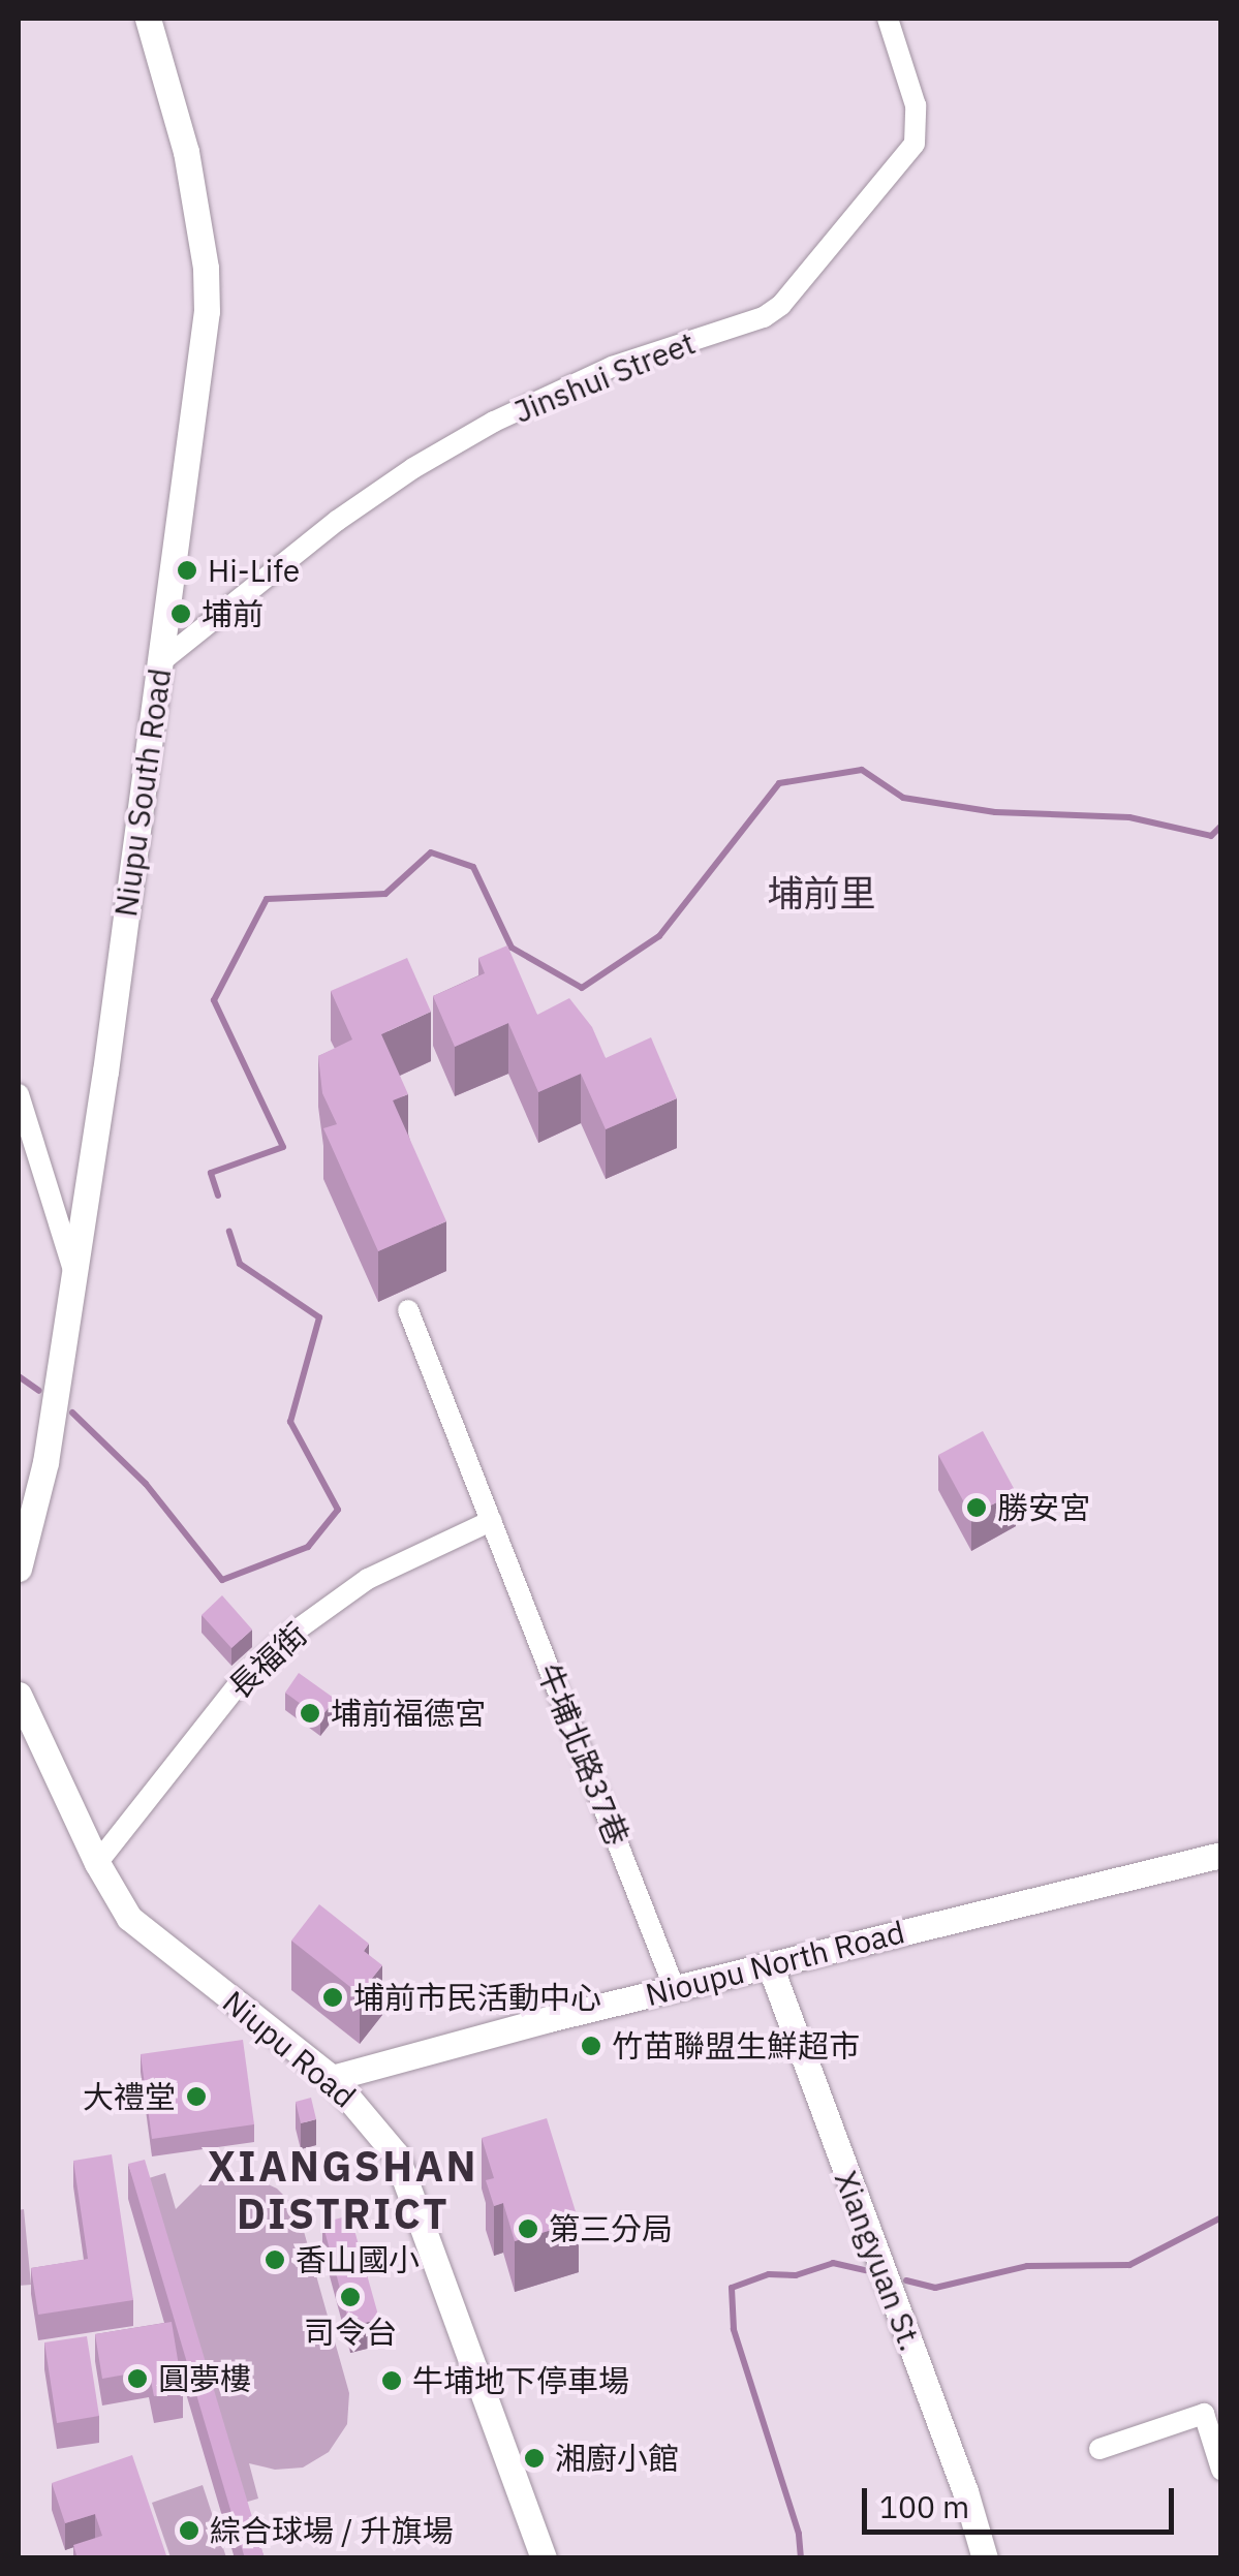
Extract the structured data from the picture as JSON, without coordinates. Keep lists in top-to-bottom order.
{
  "streets": {
    "street": [
      "Jinshui Street",
      "Niupu South Road",
      "長福街",
      "牛埔北路37巷",
      "Nioupu North Road",
      "Niupu Road",
      "Xiangyuan St."
    ]
  },
  "crossings": [
    ["Jinshui Street", "Niupu South Road"],
    ["長福街", "牛埔北路37巷"],
    ["長福街", "Niupu Road"],
    ["牛埔北路37巷", "Nioupu North Road"],
    ["Nioupu North Road", "Niupu Road"],
    ["Nioupu North Road", "Xiangyuan St."]
  ],
  "districts": ["埔前里", "XIANGSHAN DISTRICT"],
  "places": [
    "Hi-Life",
    "埔前",
    "勝安宮",
    "埔前福德宮",
    "埔前市民活動中心",
    "竹苗聯盟生鮮超市",
    "大禮堂",
    "第三分局",
    "香山國小",
    "司令台",
    "圓夢樓",
    "牛埔地下停車場",
    "湘廚小館",
    "綜合球場 / 升旗場"
  ],
  "scale_bar": "100 m"
}
